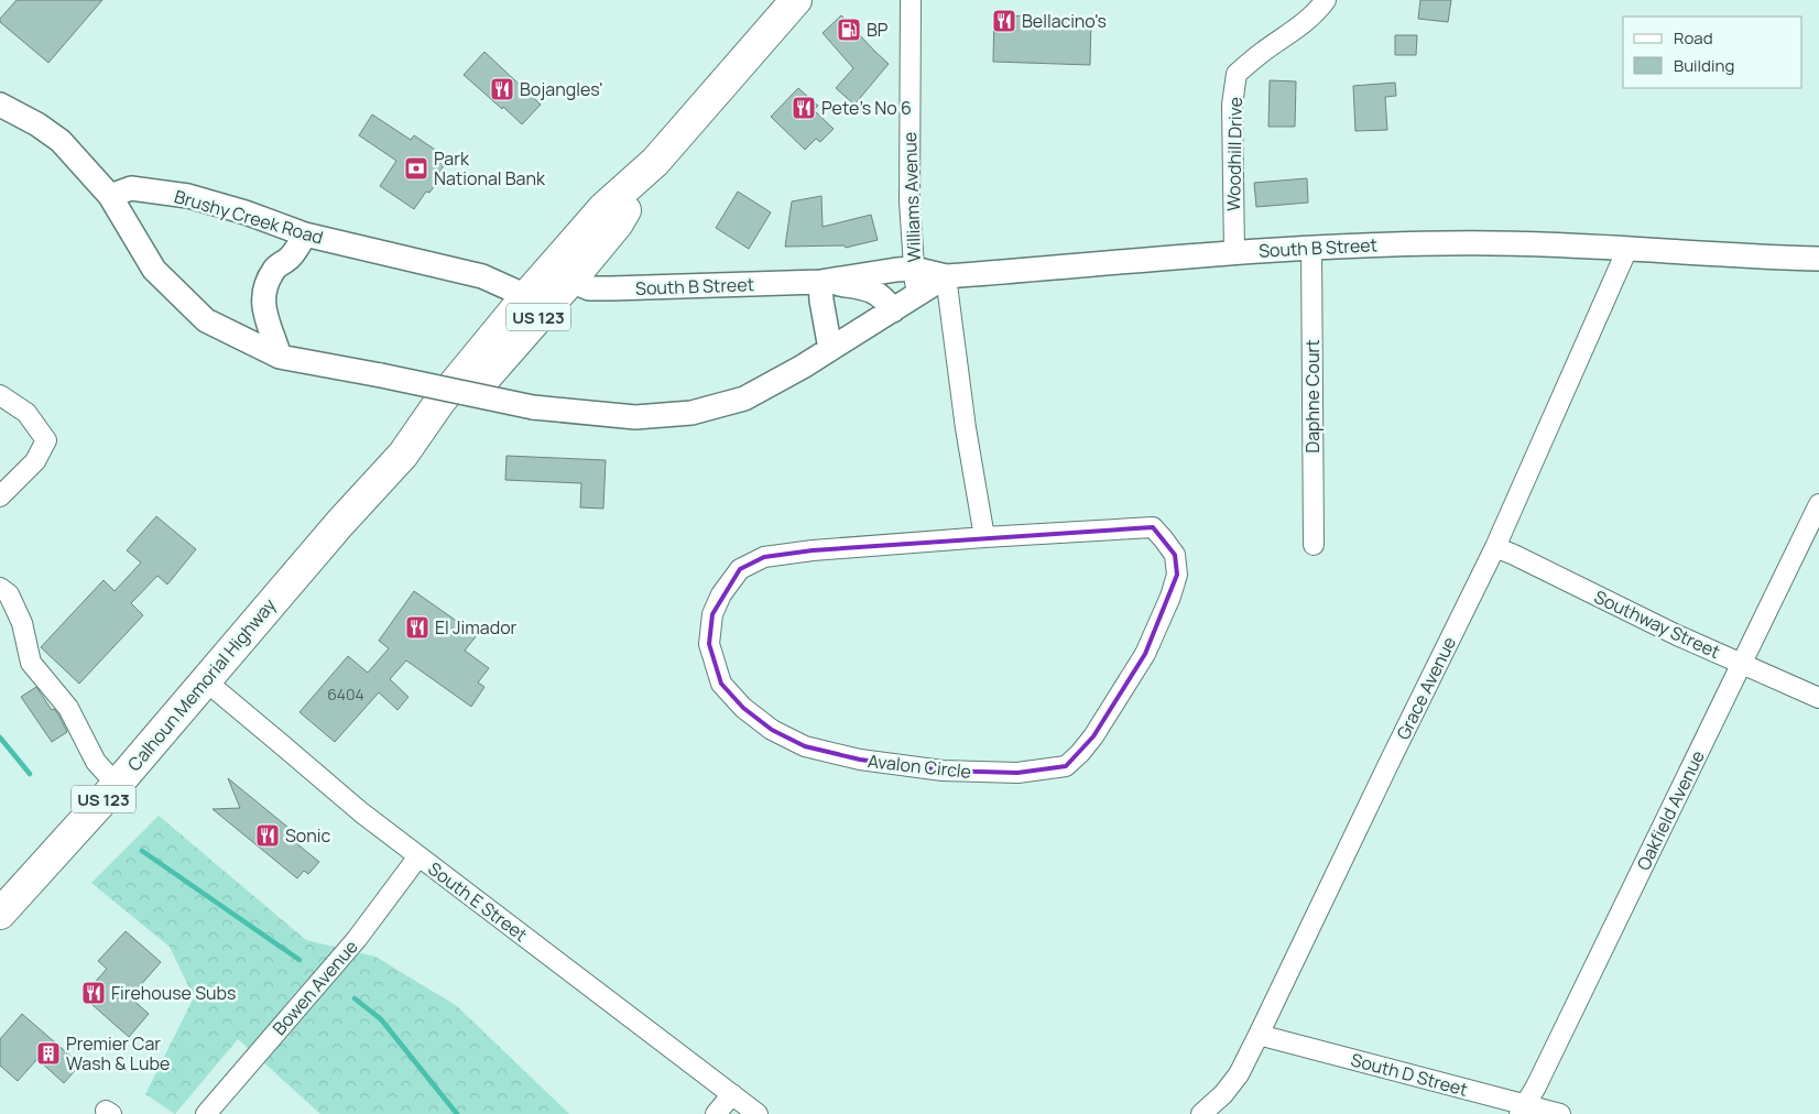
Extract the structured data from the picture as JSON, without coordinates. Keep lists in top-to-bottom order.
{
  "streets": {
    "highway": ["US 123", "Calhoun Memorial Highway"],
    "street": [
      "Woodhill Drive",
      "Williams Avenue",
      "Brushy Creek Road",
      "South B Street",
      "Daphne Court",
      "Southway Street",
      "Grace Avenue",
      "Avalon Circle",
      "Oakfield Avenue",
      "South E Street",
      "Bowen Avenue",
      "South D Street"
    ]
  },
  "crossings": [
    ["Woodhill Drive", "South B Street"],
    ["Williams Avenue", "South B Street"],
    ["Brushy Creek Road", "Calhoun Memorial Highway"],
    ["South B Street", "Daphne Court"],
    ["South B Street", "Calhoun Memorial Highway"],
    ["South B Street", "Grace Avenue"],
    ["Southway Street", "Grace Avenue"],
    ["Southway Street", "Oakfield Avenue"],
    ["Calhoun Memorial Highway", "South E Street"],
    ["Grace Avenue", "South D Street"],
    ["Oakfield Avenue", "South D Street"],
    ["South E Street", "Bowen Avenue"]
  ],
  "places": {
    "restaurant": [
      "Bellacino's",
      "Bojangles'",
      "Pete's No 6",
      "El Jimador",
      "Sonic",
      "Firehouse Subs"
    ],
    "fuel station": ["BP"],
    "bank": ["Park National Bank"],
    "building": ["Premier Car Wash & Lube"]
  },
  "house_numbers": ["6404"],
  "legend": ["Road", "Building"]
}
